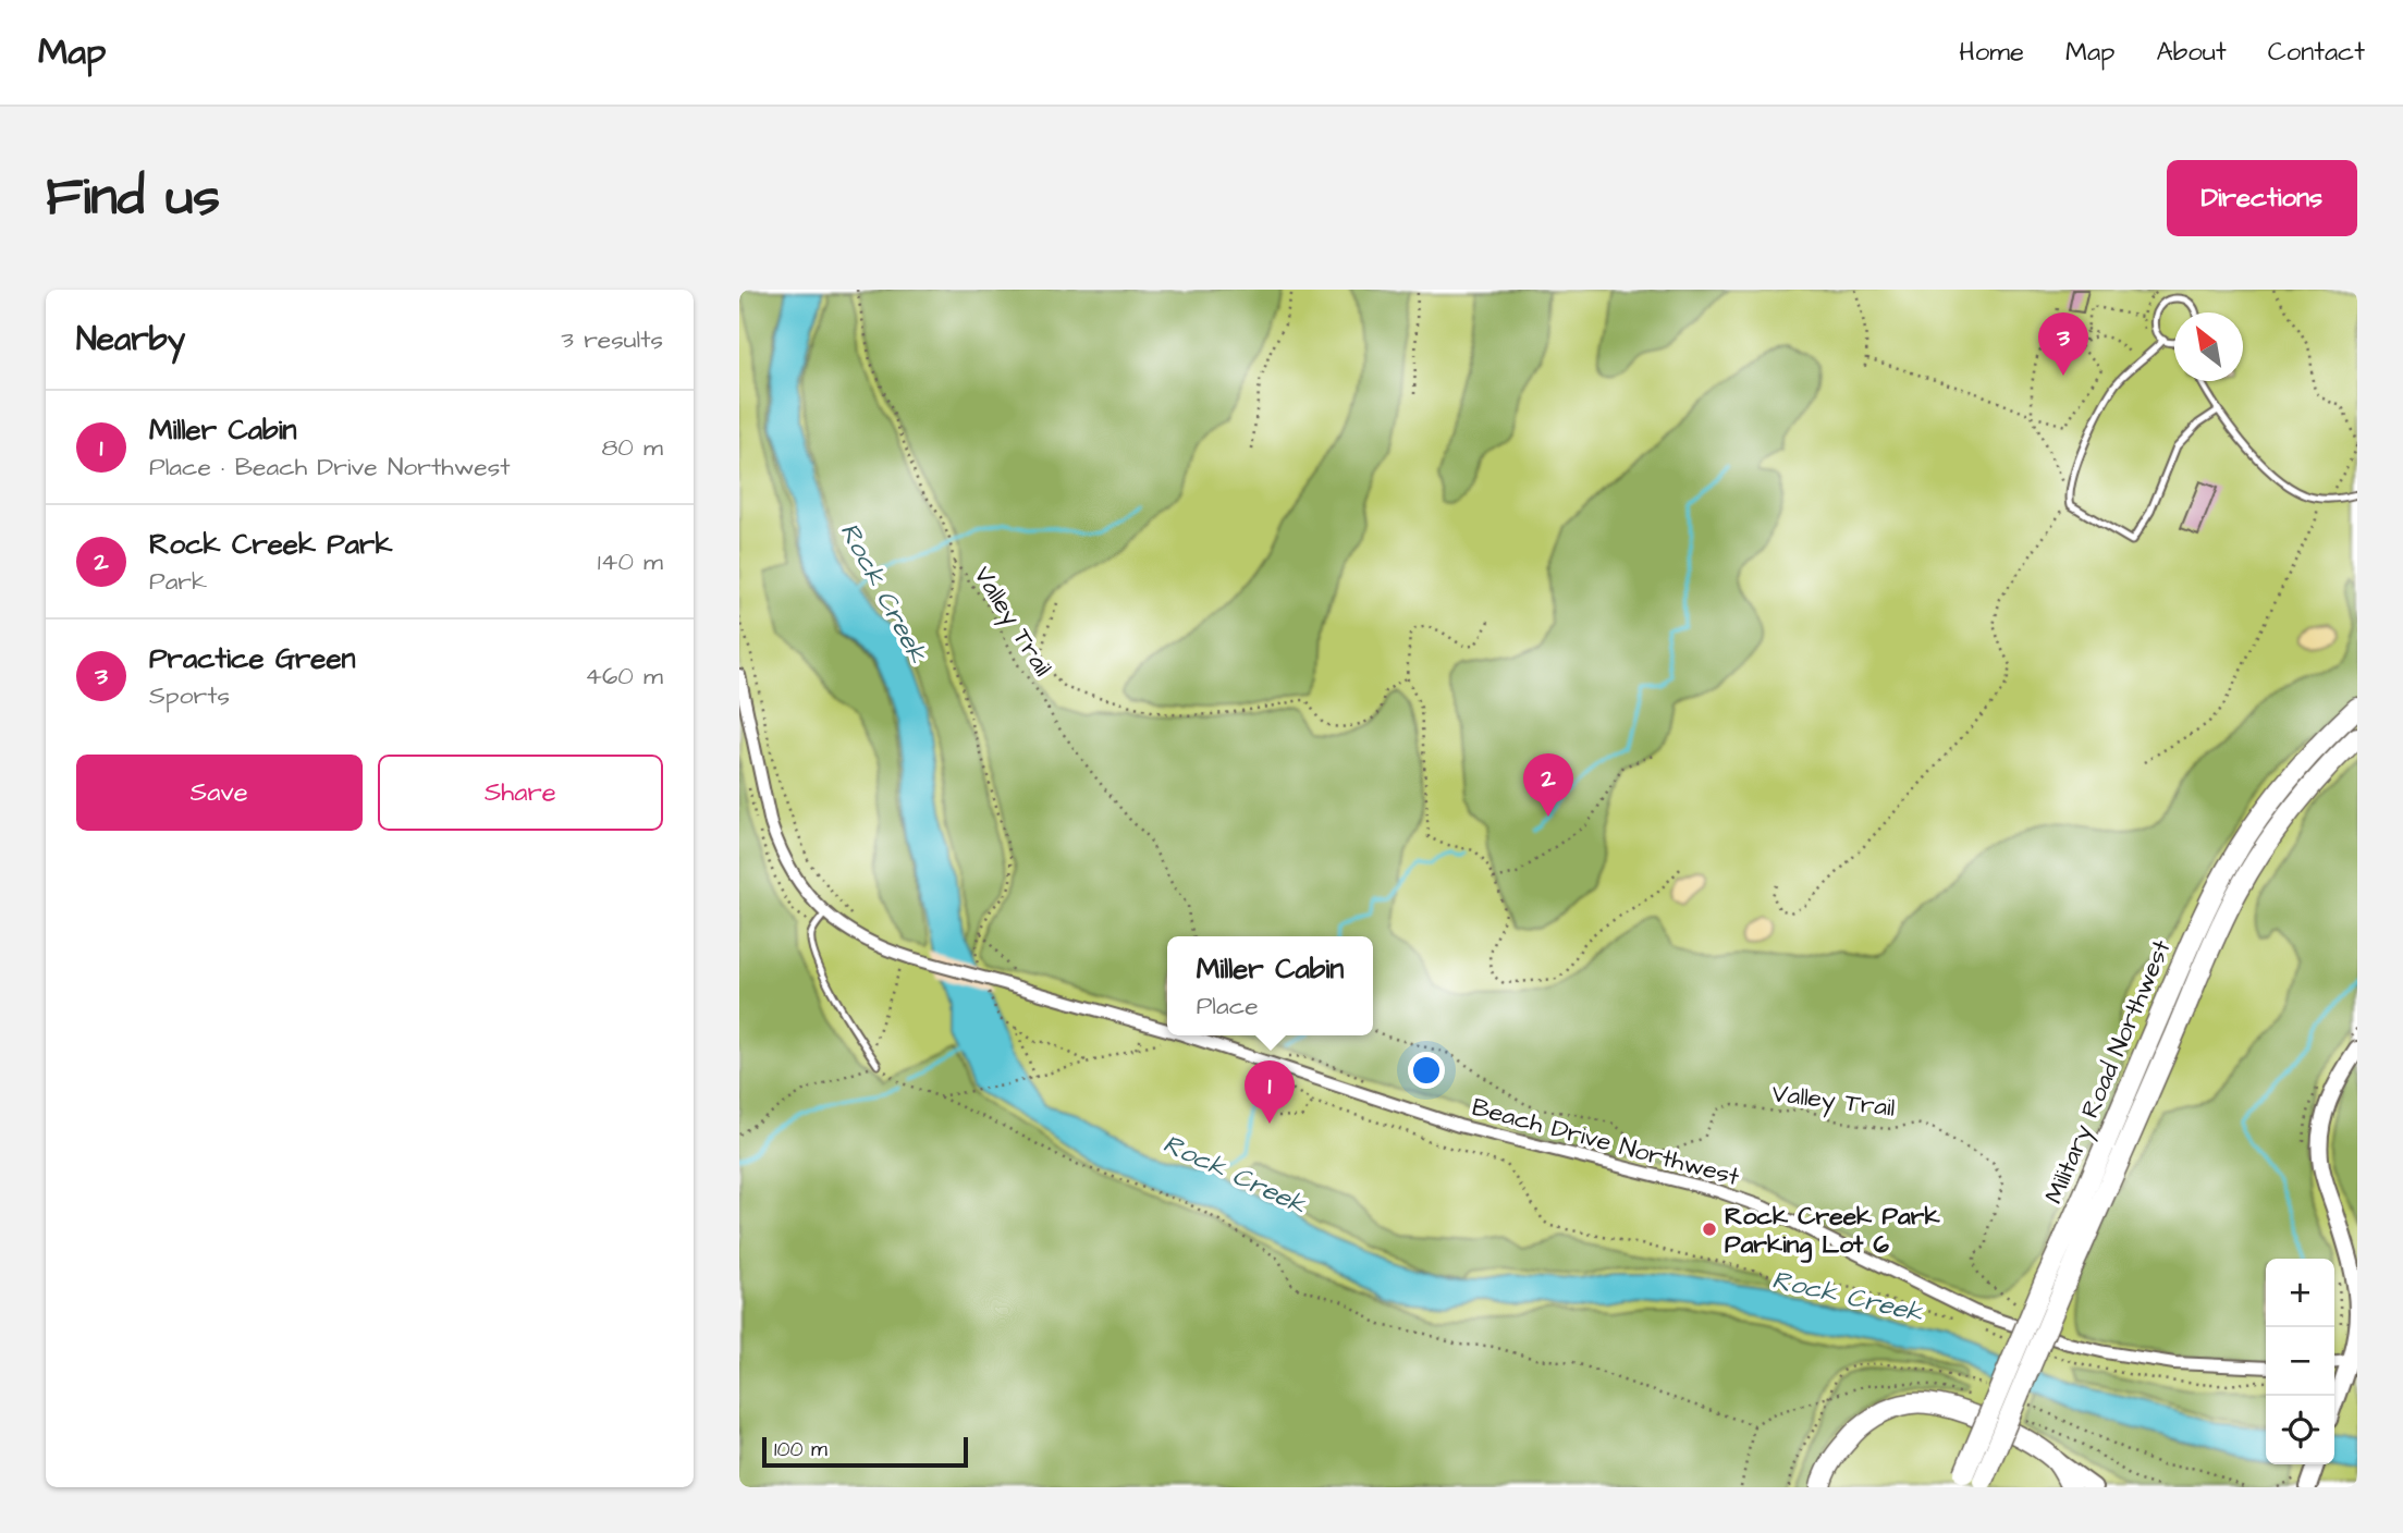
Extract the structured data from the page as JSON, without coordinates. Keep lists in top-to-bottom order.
{
  "streets": {
    "main road": ["Military Road Northwest"],
    "street": ["Beach Drive Northwest"],
    "path": ["Valley Trail"]
  },
  "crossings": [
    ["Valley Trail", "Beach Drive Northwest"]
  ],
  "water": ["Rock Creek"],
  "places": ["Rock Creek Park Parking Lot 6"],
  "scale_bar": "100 m",
  "north": "top left",
  "page": {
    "header": "Map",
    "nav": [
      "Home",
      "Map",
      "About",
      "Contact"
    ],
    "buttons": [
      "Directions",
      ["Save", "Share"]
    ],
    "title": "Find us",
    "heading": ["Nearby", "3 results"],
    "pins": ["3", "2", "1"],
    "list": [
      {
        "mark": "1",
        "name": "Miller Cabin",
        "note": "Place · Beach Drive Northwest",
        "value": "80 m"
      },
      {
        "mark": "2",
        "name": "Rock Creek Park",
        "note": "Park",
        "value": "140 m"
      },
      {
        "mark": "3",
        "name": "Practice Green",
        "note": "Sports",
        "value": "460 m"
      }
    ],
    "popup": ["Miller Cabin", "Place"],
    "map_buttons": ["+", "−"],
    "scale": "100 m"
  }
}
